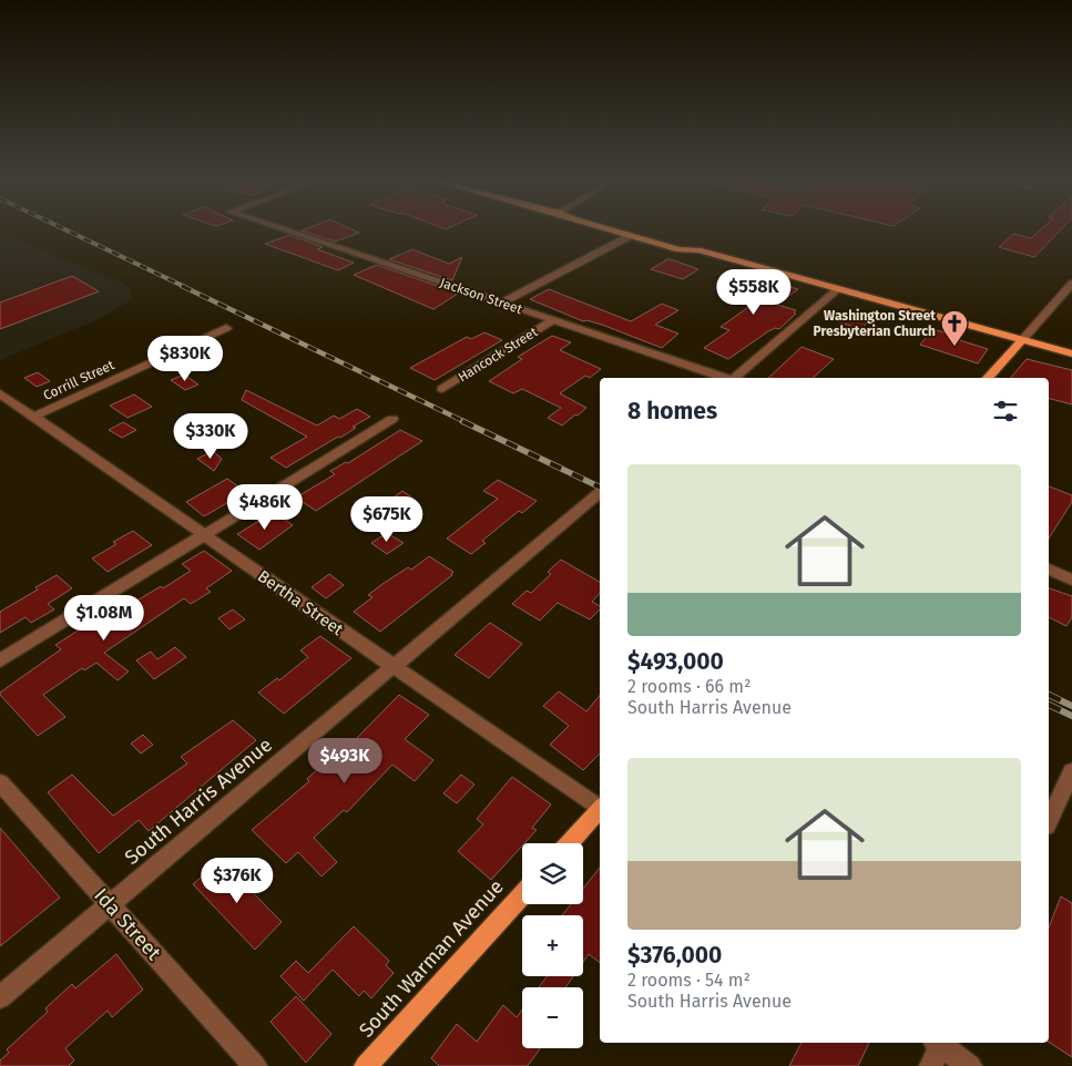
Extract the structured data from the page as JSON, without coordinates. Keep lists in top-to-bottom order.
{
  "streets": {
    "main road": ["South Warman Avenue"],
    "street": [
      "Jackson Street",
      "Hancock Street",
      "Corrill Street",
      "Bertha Street",
      "South Harris Avenue",
      "Ida Street"
    ]
  },
  "crossings": [
    ["Jackson Street", "Hancock Street"],
    ["Corrill Street", "Bertha Street"],
    ["Bertha Street", "South Harris Avenue"],
    ["South Harris Avenue", "Ida Street"]
  ],
  "places": {
    "church": ["Washington Street Presbyterian Church"]
  },
  "page": {
    "price": [
      "$558K",
      "$830K",
      "$330K",
      "$486K",
      "$675K",
      "$1.08M",
      "$493K",
      "$376K"
    ],
    "heading": "8 homes",
    "list": [
      {
        "name": "$493,000",
        "note": "2 rooms · 66 m² · South Harris Avenue"
      },
      {
        "name": "$376,000",
        "note": "2 rooms · 54 m² · South Harris Avenue"
      }
    ],
    "map_buttons": ["+", "−"]
  }
}
